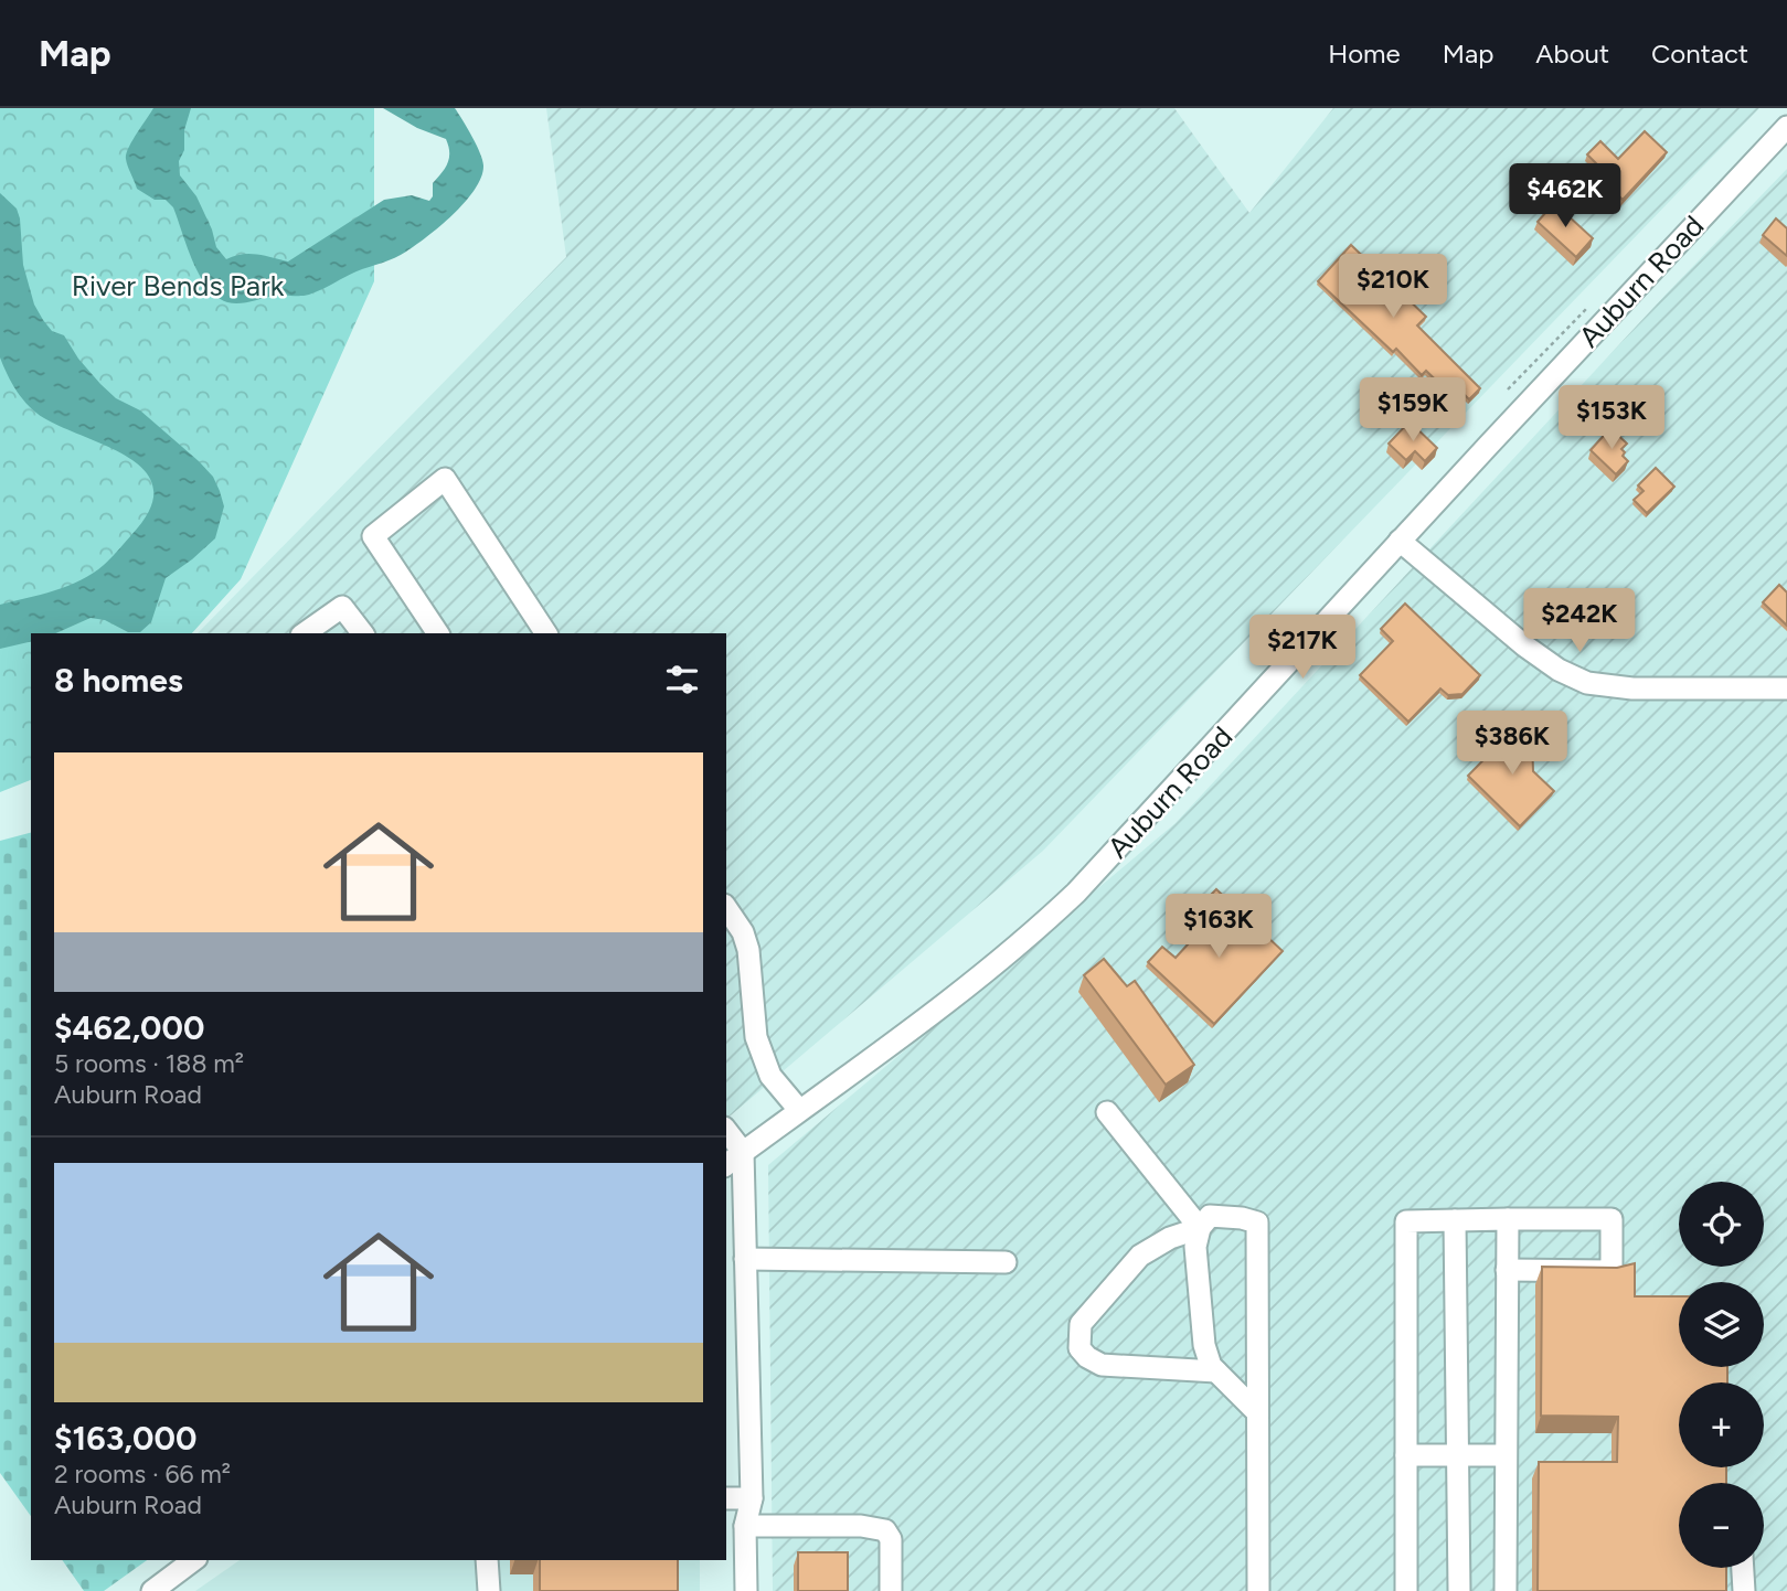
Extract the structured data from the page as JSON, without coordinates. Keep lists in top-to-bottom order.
{
  "streets": {
    "street": ["Auburn Road"]
  },
  "parks": ["River Bends Park"],
  "page": {
    "header": "Map",
    "nav": [
      "Home",
      "Map",
      "About",
      "Contact"
    ],
    "price": [
      "$462K",
      "$210K",
      "$159K",
      "$153K",
      "$242K",
      "$217K",
      "$386K",
      "$163K"
    ],
    "heading": "8 homes",
    "list": [
      {
        "name": "$462,000",
        "note": "5 rooms · 188 m² · Auburn Road"
      },
      {
        "name": "$163,000",
        "note": "2 rooms · 66 m² · Auburn Road"
      }
    ],
    "map_buttons": ["+", "−"]
  }
}
